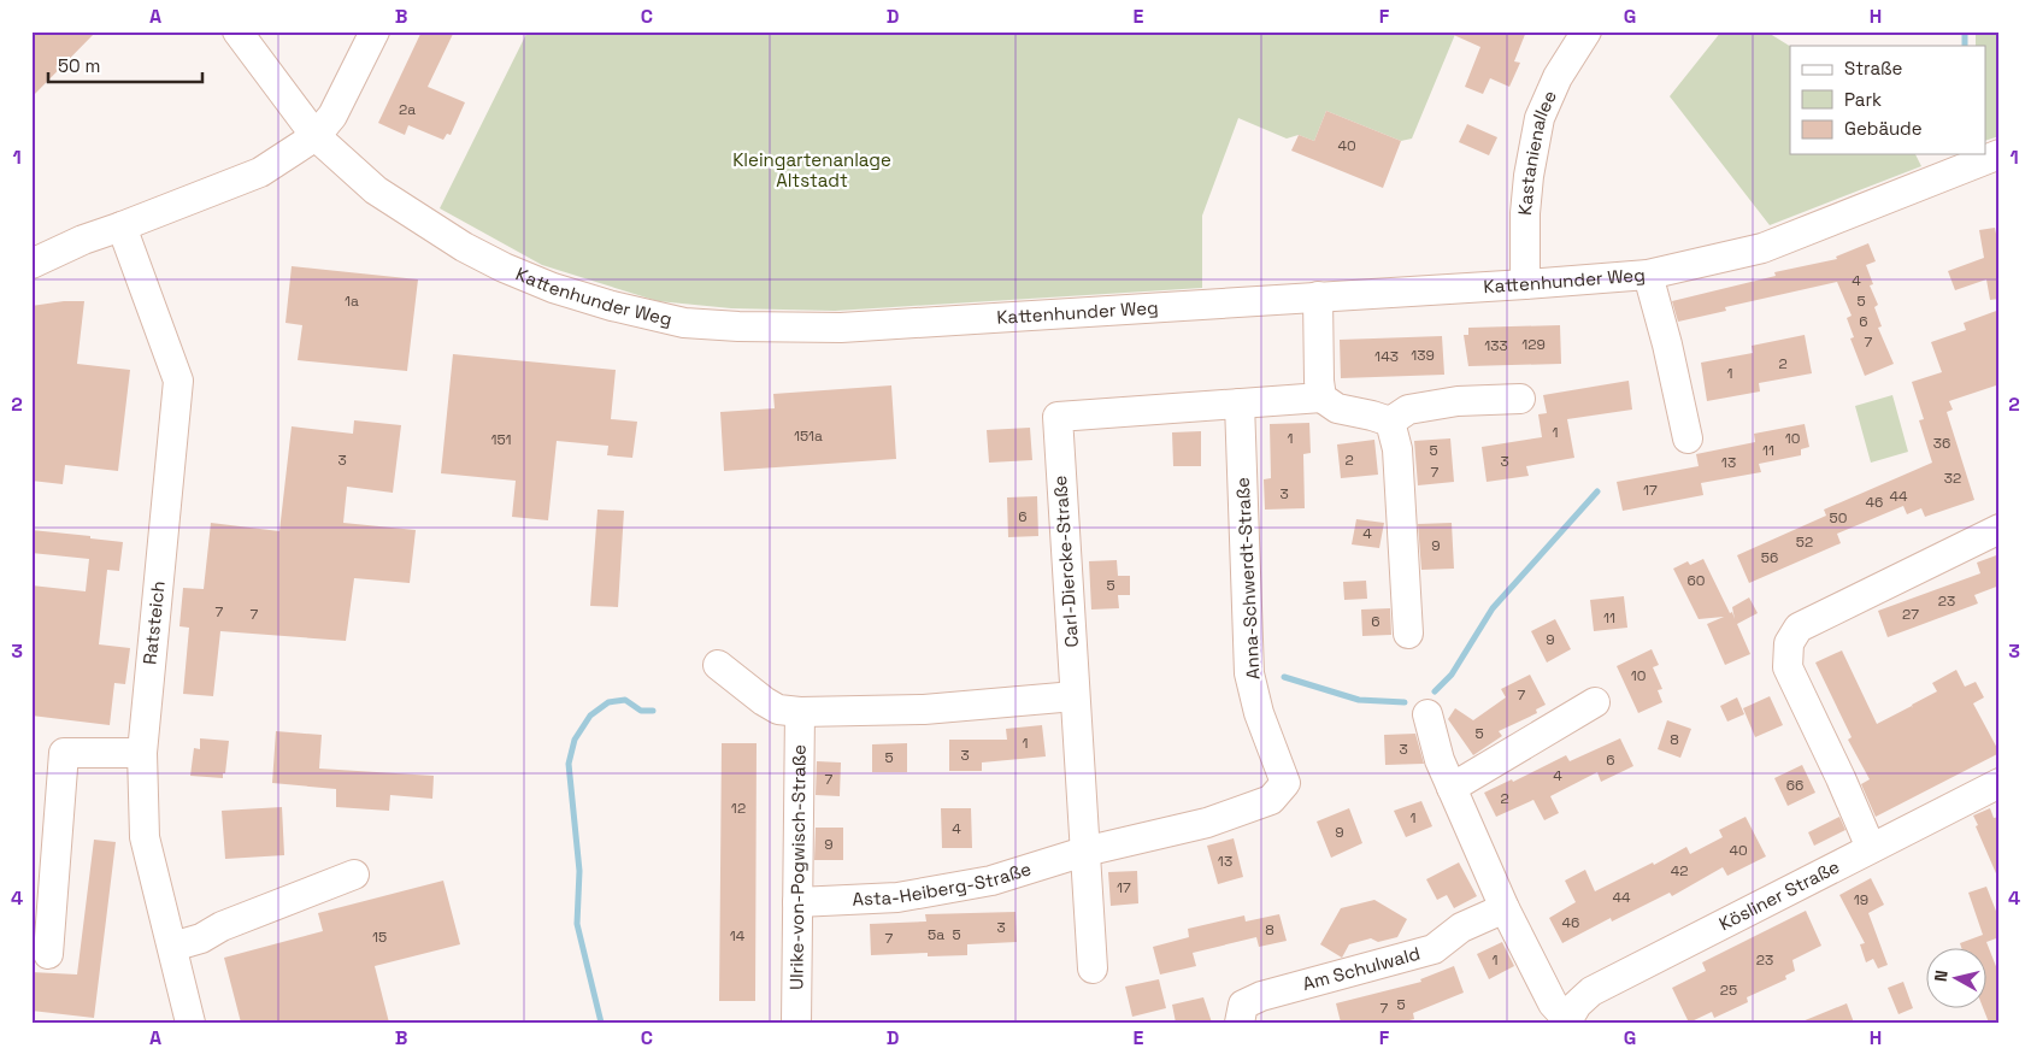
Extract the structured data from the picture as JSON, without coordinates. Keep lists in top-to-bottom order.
{
  "streets": {
    "street": [
      "Kastanienallee",
      "Kattenhunder Weg",
      "Carl-Diercke-Straße",
      "Anna-Schwerdt-Straße",
      "Ratsteich",
      "Ulrike-von-Pogwisch-Straße",
      "Asta-Heiberg-Straße",
      "Kösliner Straße",
      "Am Schulwald"
    ]
  },
  "crossings": [
    ["Kastanienallee", "Kattenhunder Weg"],
    ["Carl-Diercke-Straße", "Anna-Schwerdt-Straße"],
    ["Carl-Diercke-Straße", "Asta-Heiberg-Straße"],
    ["Anna-Schwerdt-Straße", "Asta-Heiberg-Straße"],
    ["Ulrike-von-Pogwisch-Straße", "Asta-Heiberg-Straße"]
  ],
  "parks": ["Kleingartenanlage Altstadt"],
  "house_numbers": [
    "2a",
    "40",
    "4",
    "1a",
    "5",
    "6",
    "7",
    "129",
    "133",
    "139",
    "143",
    "2",
    "1",
    "1",
    "151a",
    "1",
    "10",
    "151",
    "36",
    "5",
    "11",
    "3",
    "2",
    "3",
    "13",
    "7",
    "32",
    "17",
    "3",
    "44",
    "46",
    "6",
    "50",
    "4",
    "52",
    "9",
    "56",
    "60",
    "5",
    "23",
    "7",
    "7",
    "27",
    "11",
    "6",
    "9",
    "10",
    "7",
    "5",
    "8",
    "1",
    "3",
    "3",
    "5",
    "6",
    "4",
    "7",
    "66",
    "2",
    "12",
    "1",
    "4",
    "9",
    "9",
    "40",
    "13",
    "42",
    "17",
    "44",
    "19",
    "46",
    "3",
    "8",
    "5a",
    "5",
    "14",
    "15",
    "7",
    "1",
    "23",
    "25",
    "5",
    "7"
  ],
  "legend": ["Straße", "Park", "Gebäude"],
  "scale_bar": "50 m",
  "north": "left",
  "grid": {
    "columns": [
      "A",
      "B",
      "C",
      "D",
      "E",
      "F",
      "G",
      "H"
    ],
    "rows": [
      "1",
      "2",
      "3",
      "4"
    ]
  }
}
